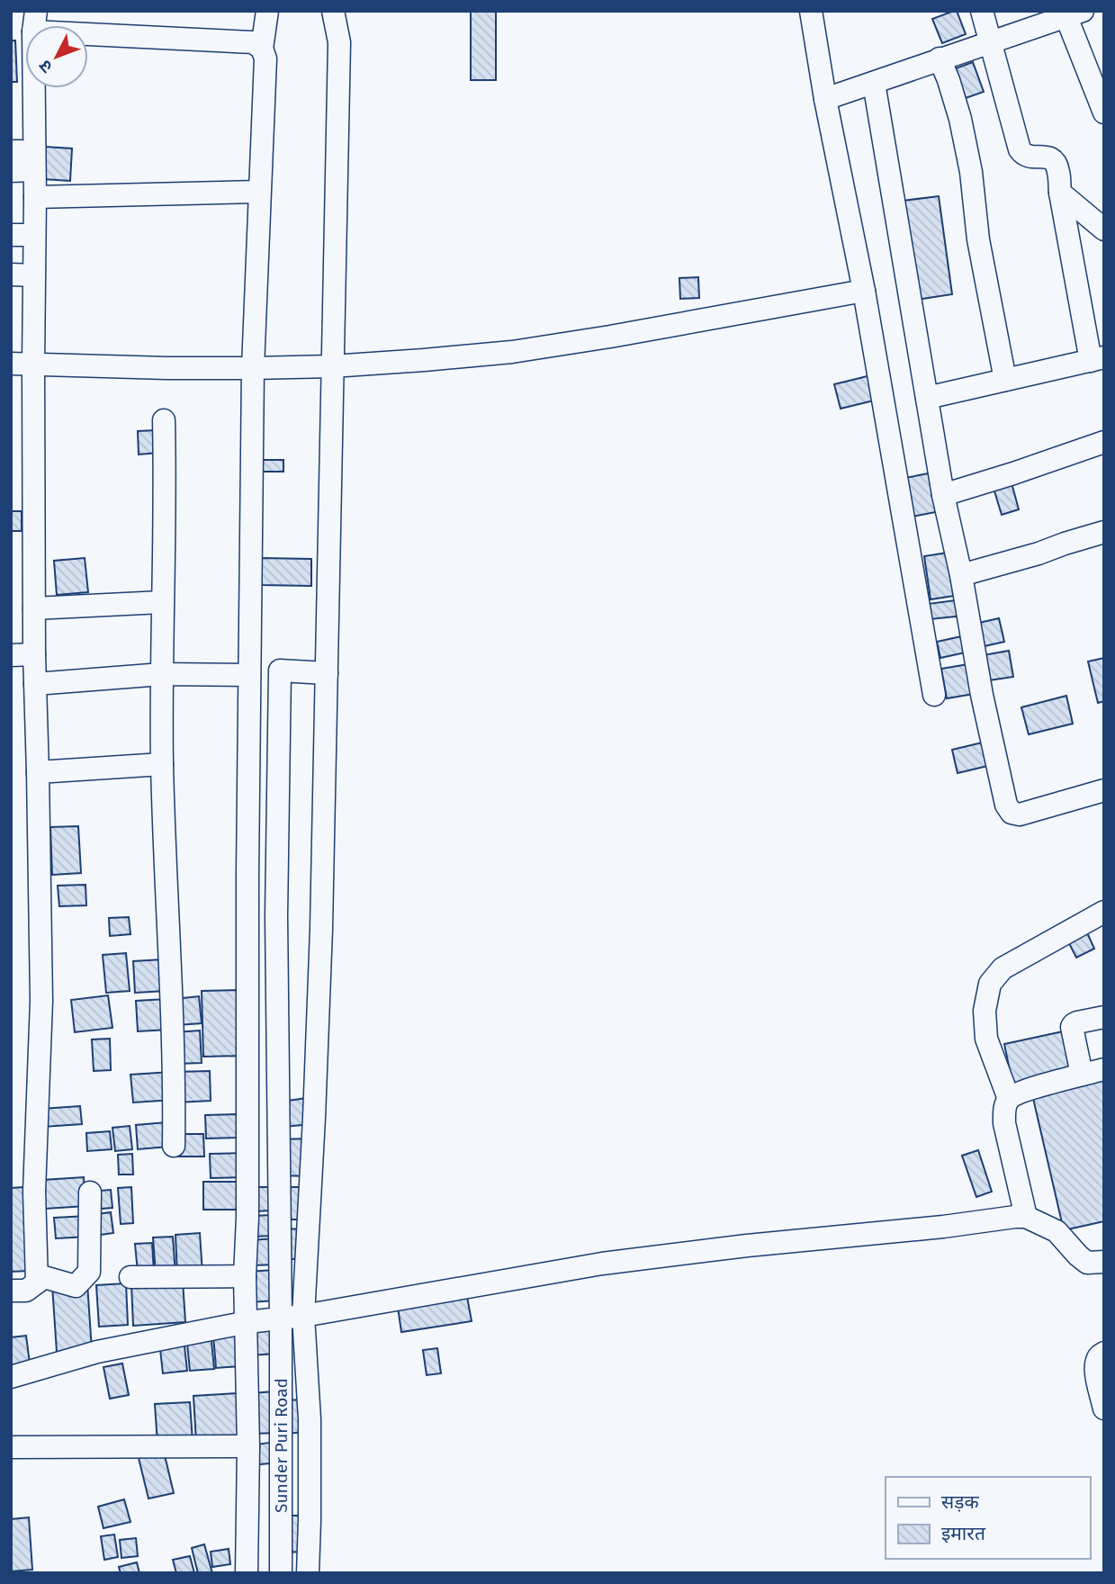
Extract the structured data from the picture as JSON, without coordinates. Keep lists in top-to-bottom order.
{
  "streets": {
    "street": ["Sunder Puri Road"]
  },
  "legend": ["सड़क", "इमारत"],
  "north": "bottom left"
}
